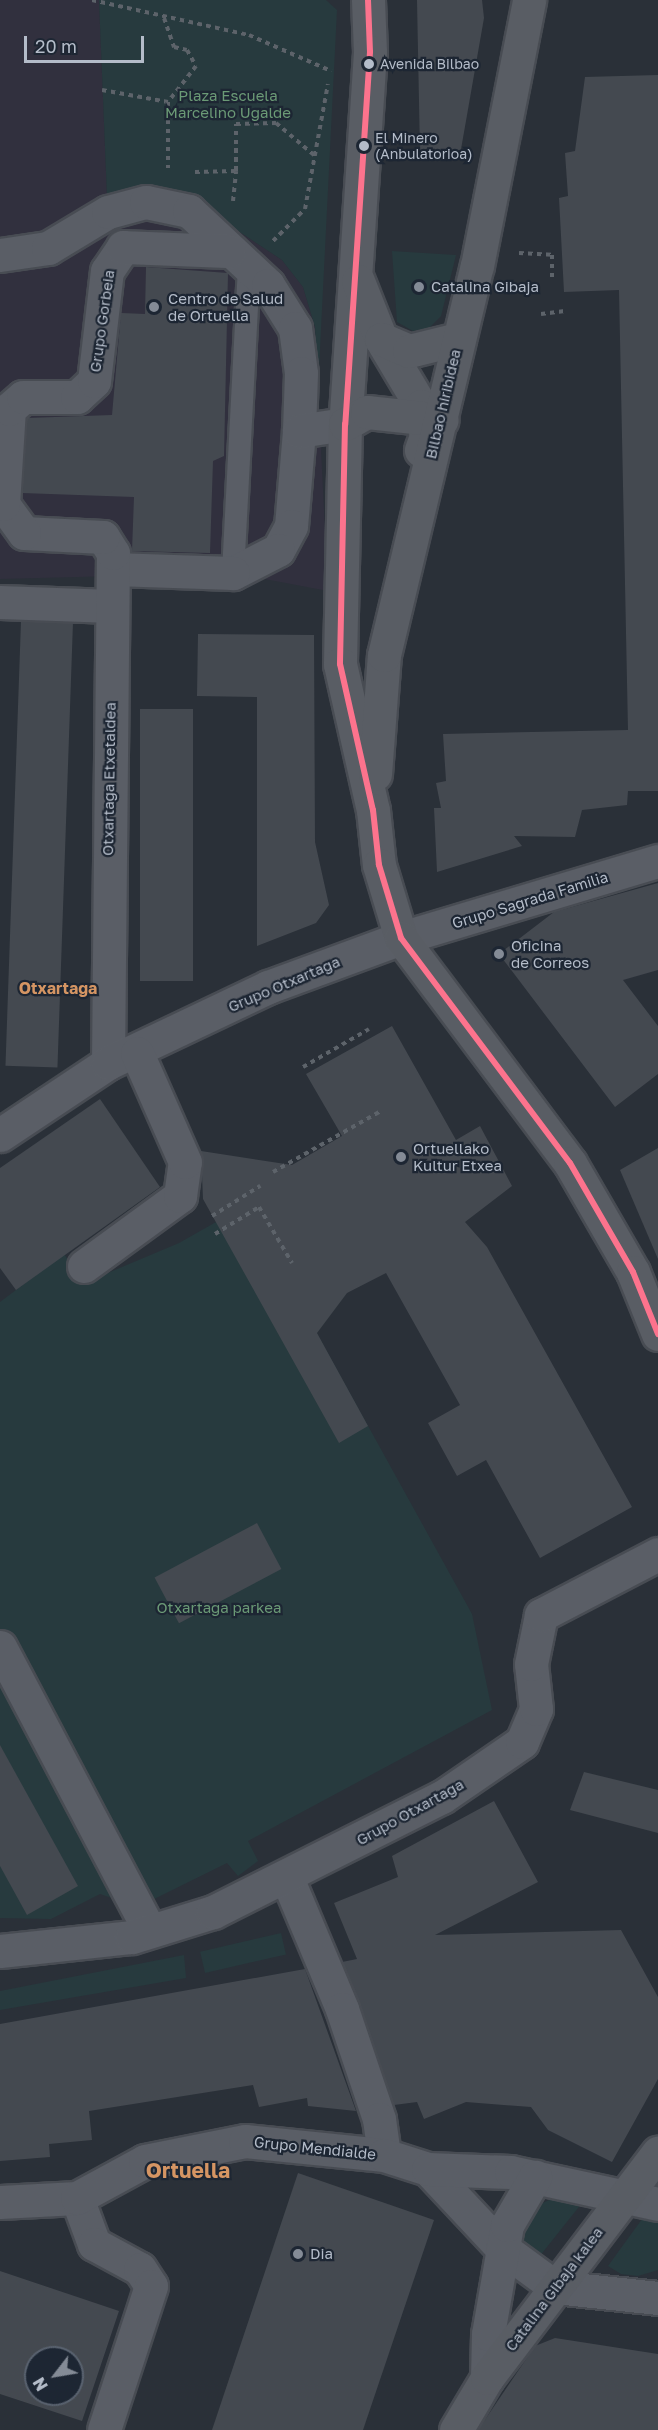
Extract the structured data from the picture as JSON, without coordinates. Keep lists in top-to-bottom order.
{
  "streets": {
    "street": [
      "Grupo Gorbeia",
      "Bilbao hiribidea",
      "Otxartaga Etxetaldea",
      "Grupo Sagrada Familia",
      "Grupo Otxartaga",
      "Grupo Mendialde",
      "Catalina Gibaja kalea"
    ]
  },
  "crossings": [
    ["Grupo Gorbeia", "Otxartaga Etxetaldea"],
    ["Otxartaga Etxetaldea", "Grupo Otxartaga"],
    ["Grupo Sagrada Familia", "Grupo Otxartaga"],
    ["Grupo Otxartaga", "Grupo Mendialde"],
    ["Grupo Mendialde", "Catalina Gibaja kalea"]
  ],
  "districts": ["Otxartaga", "Ortuella"],
  "parks": ["Plaza Escuela Marcelino Ugalde", "Otxartaga parkea"],
  "places": [
    "Avenida Bilbao",
    "El Minero (Anbulatorioa)",
    "Catalina Gibaja",
    "Centro de Salud de Ortuella",
    "Oficina de Correos",
    "Ortuellako Kultur Etxea",
    "Dia"
  ],
  "scale_bar": "20 m",
  "north": "bottom left"
}
